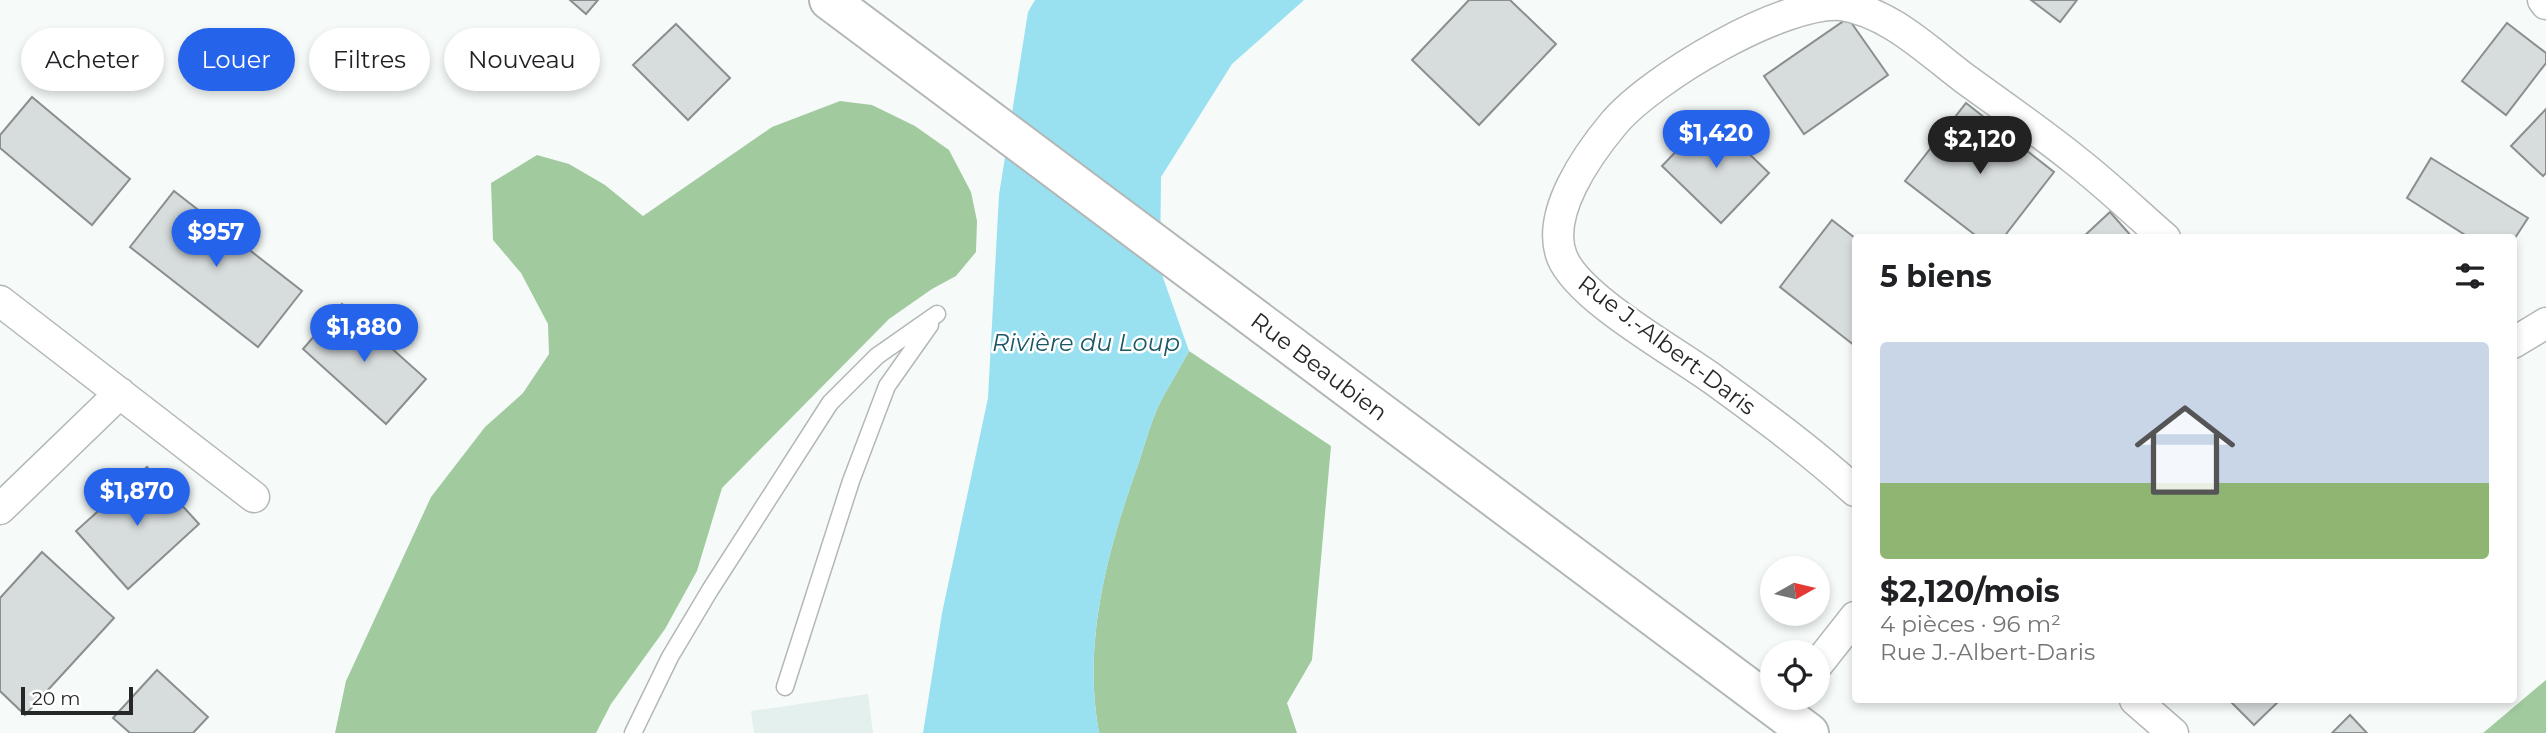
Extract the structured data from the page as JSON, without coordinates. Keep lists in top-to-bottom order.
{
  "streets": {
    "main road": ["Rue Beaubien"],
    "street": ["Rue J.-Albert-Daris"]
  },
  "water": ["Rivière du Loup"],
  "scale_bar": "20 m",
  "north": "right",
  "page": {
    "chip": [
      "Acheter",
      "Louer",
      "Filtres",
      "Nouveau"
    ],
    "price": [
      "$1,420",
      "$2,120",
      "$957",
      "$1,880",
      "$1,870"
    ],
    "heading": "5 biens",
    "list": [
      {
        "name": "$2,120/mois",
        "note": "4 pièces · 96 m² · Rue J.-Albert-Daris"
      }
    ],
    "scale": "20 m"
  }
}
